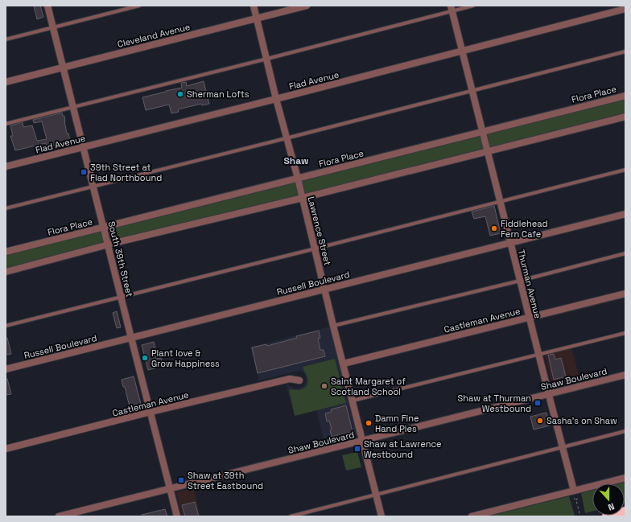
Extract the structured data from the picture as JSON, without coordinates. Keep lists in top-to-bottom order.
{
  "streets": {
    "street": [
      "Cleveland Avenue",
      "Flad Avenue",
      "Flora Place",
      "Lawrence Street",
      "South 39th Street",
      "Russell Boulevard",
      "Thurman Avenue",
      "Castleman Avenue",
      "Shaw Boulevard"
    ]
  },
  "crossings": [
    ["Cleveland Avenue", "Lawrence Street"],
    ["Cleveland Avenue", "South 39th Street"],
    ["Flad Avenue", "Lawrence Street"],
    ["Flad Avenue", "South 39th Street"],
    ["Flad Avenue", "Thurman Avenue"],
    ["Flora Place", "Lawrence Street"],
    ["Flora Place", "South 39th Street"],
    ["Flora Place", "Thurman Avenue"],
    ["Lawrence Street", "Russell Boulevard"],
    ["Lawrence Street", "Castleman Avenue"],
    ["Lawrence Street", "Shaw Boulevard"],
    ["South 39th Street", "Russell Boulevard"],
    ["South 39th Street", "Castleman Avenue"],
    ["South 39th Street", "Shaw Boulevard"],
    ["Russell Boulevard", "Thurman Avenue"],
    ["Thurman Avenue", "Castleman Avenue"],
    ["Thurman Avenue", "Shaw Boulevard"]
  ],
  "districts": ["Shaw"],
  "places": {
    "other": [
      "Sherman Lofts",
      "Fiddlehead Fern Cafe",
      "Plant love & Grow Happiness",
      "Saint Margaret of Scotland School",
      "Sasha's on Shaw",
      "Damn Fine Hand Pies"
    ],
    "transit": [
      "39th Street at Flad Northbound",
      "Shaw at Thurman Westbound",
      "Shaw at Lawrence Westbound",
      "Shaw at 39th Street Eastbound"
    ]
  },
  "north": "bottom"
}
